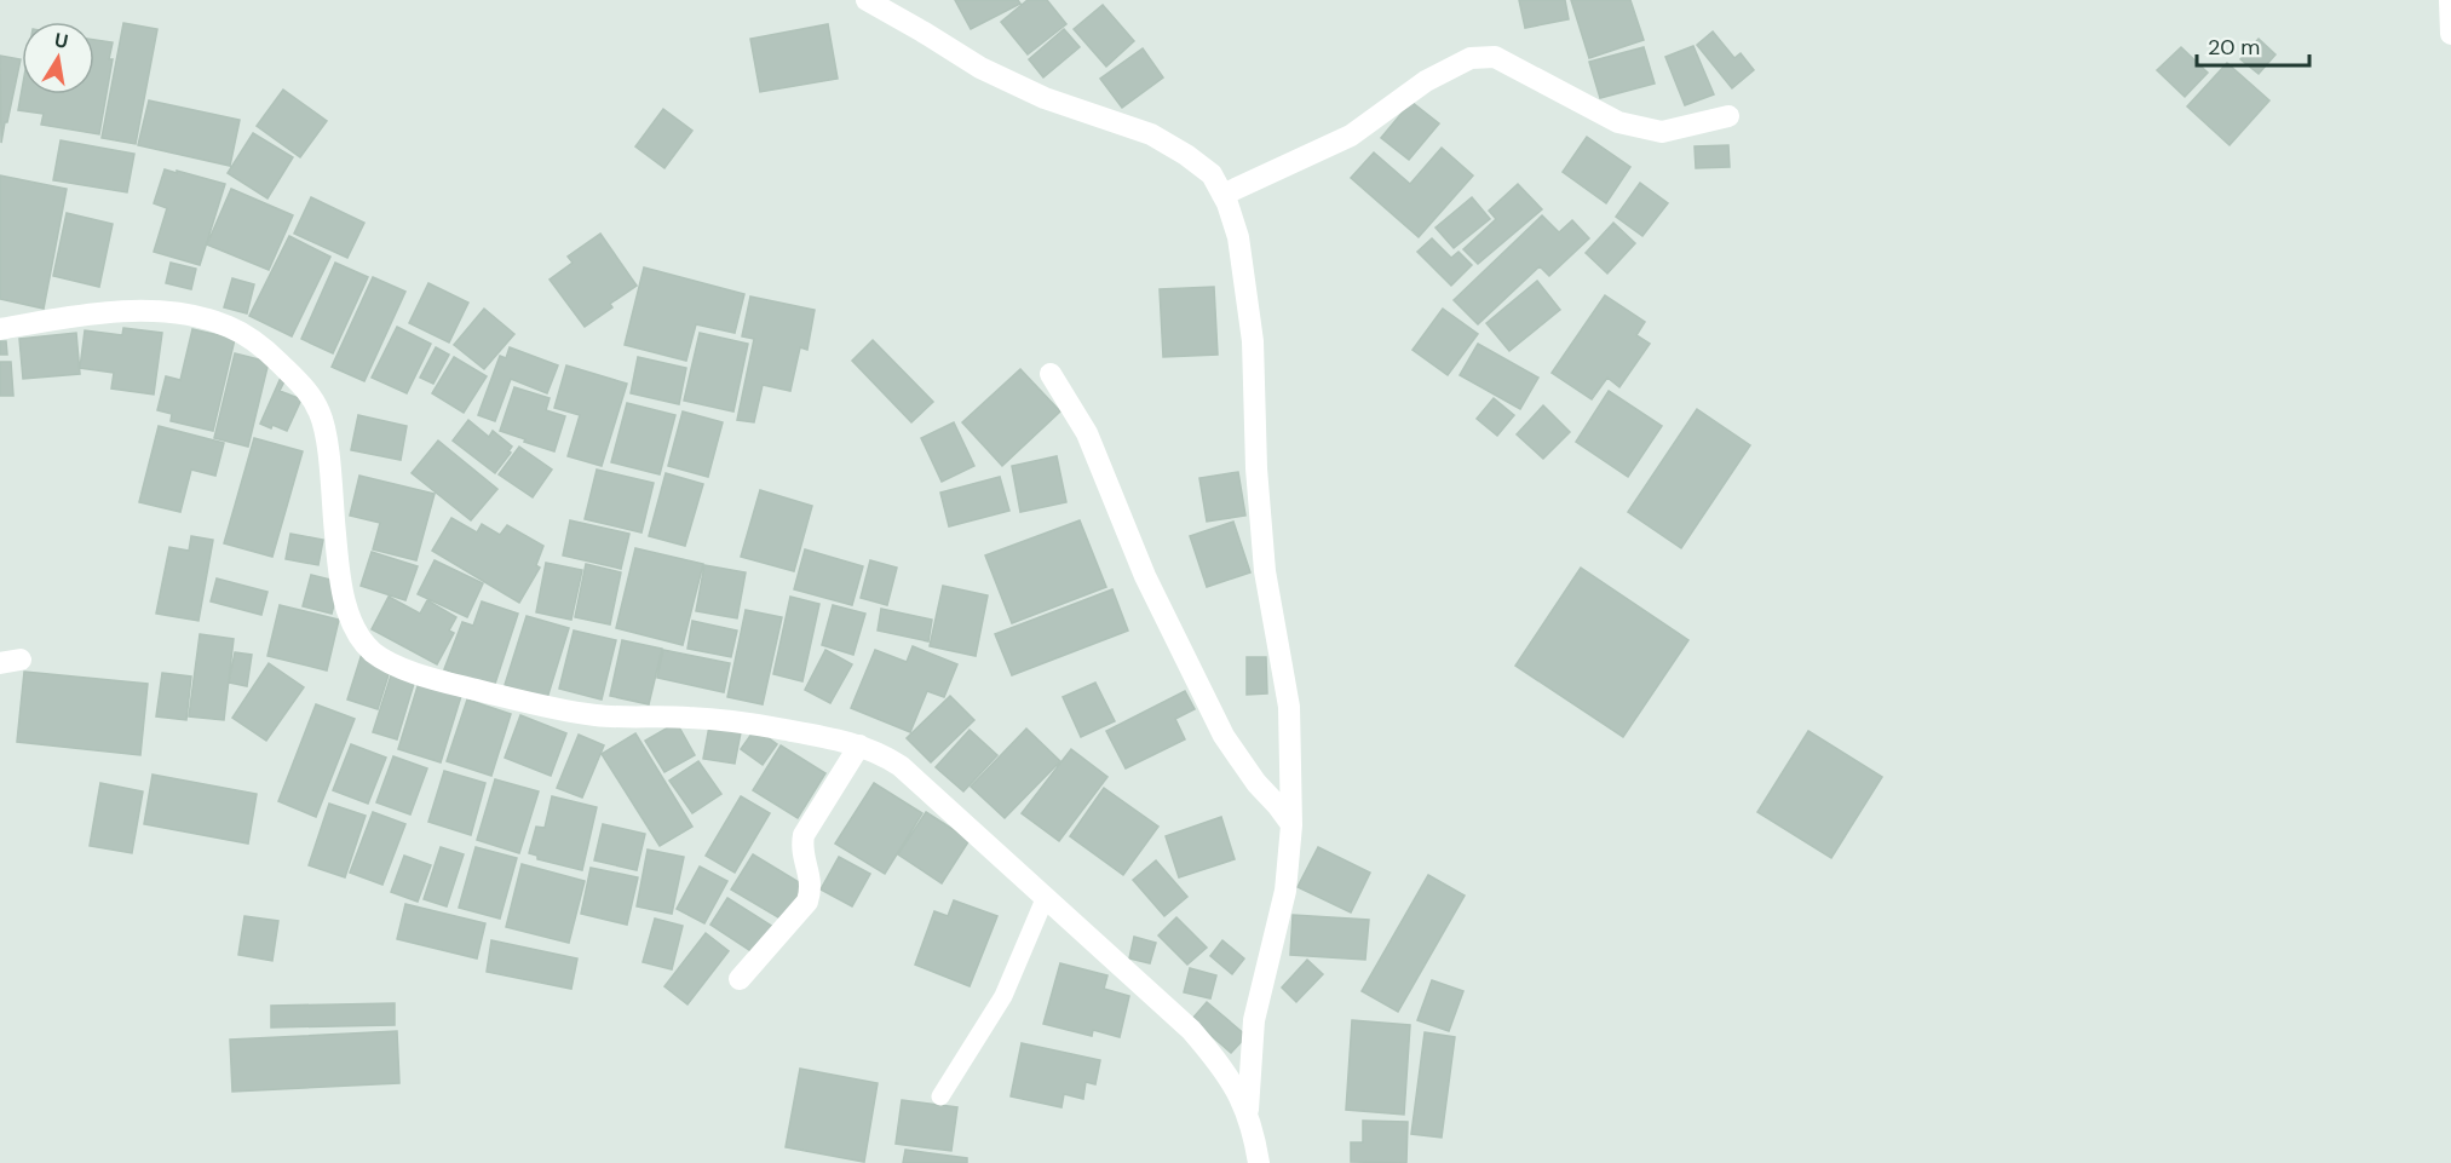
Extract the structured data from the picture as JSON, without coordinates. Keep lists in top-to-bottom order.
{
  "scale_bar": "20 m",
  "north": "top"
}
